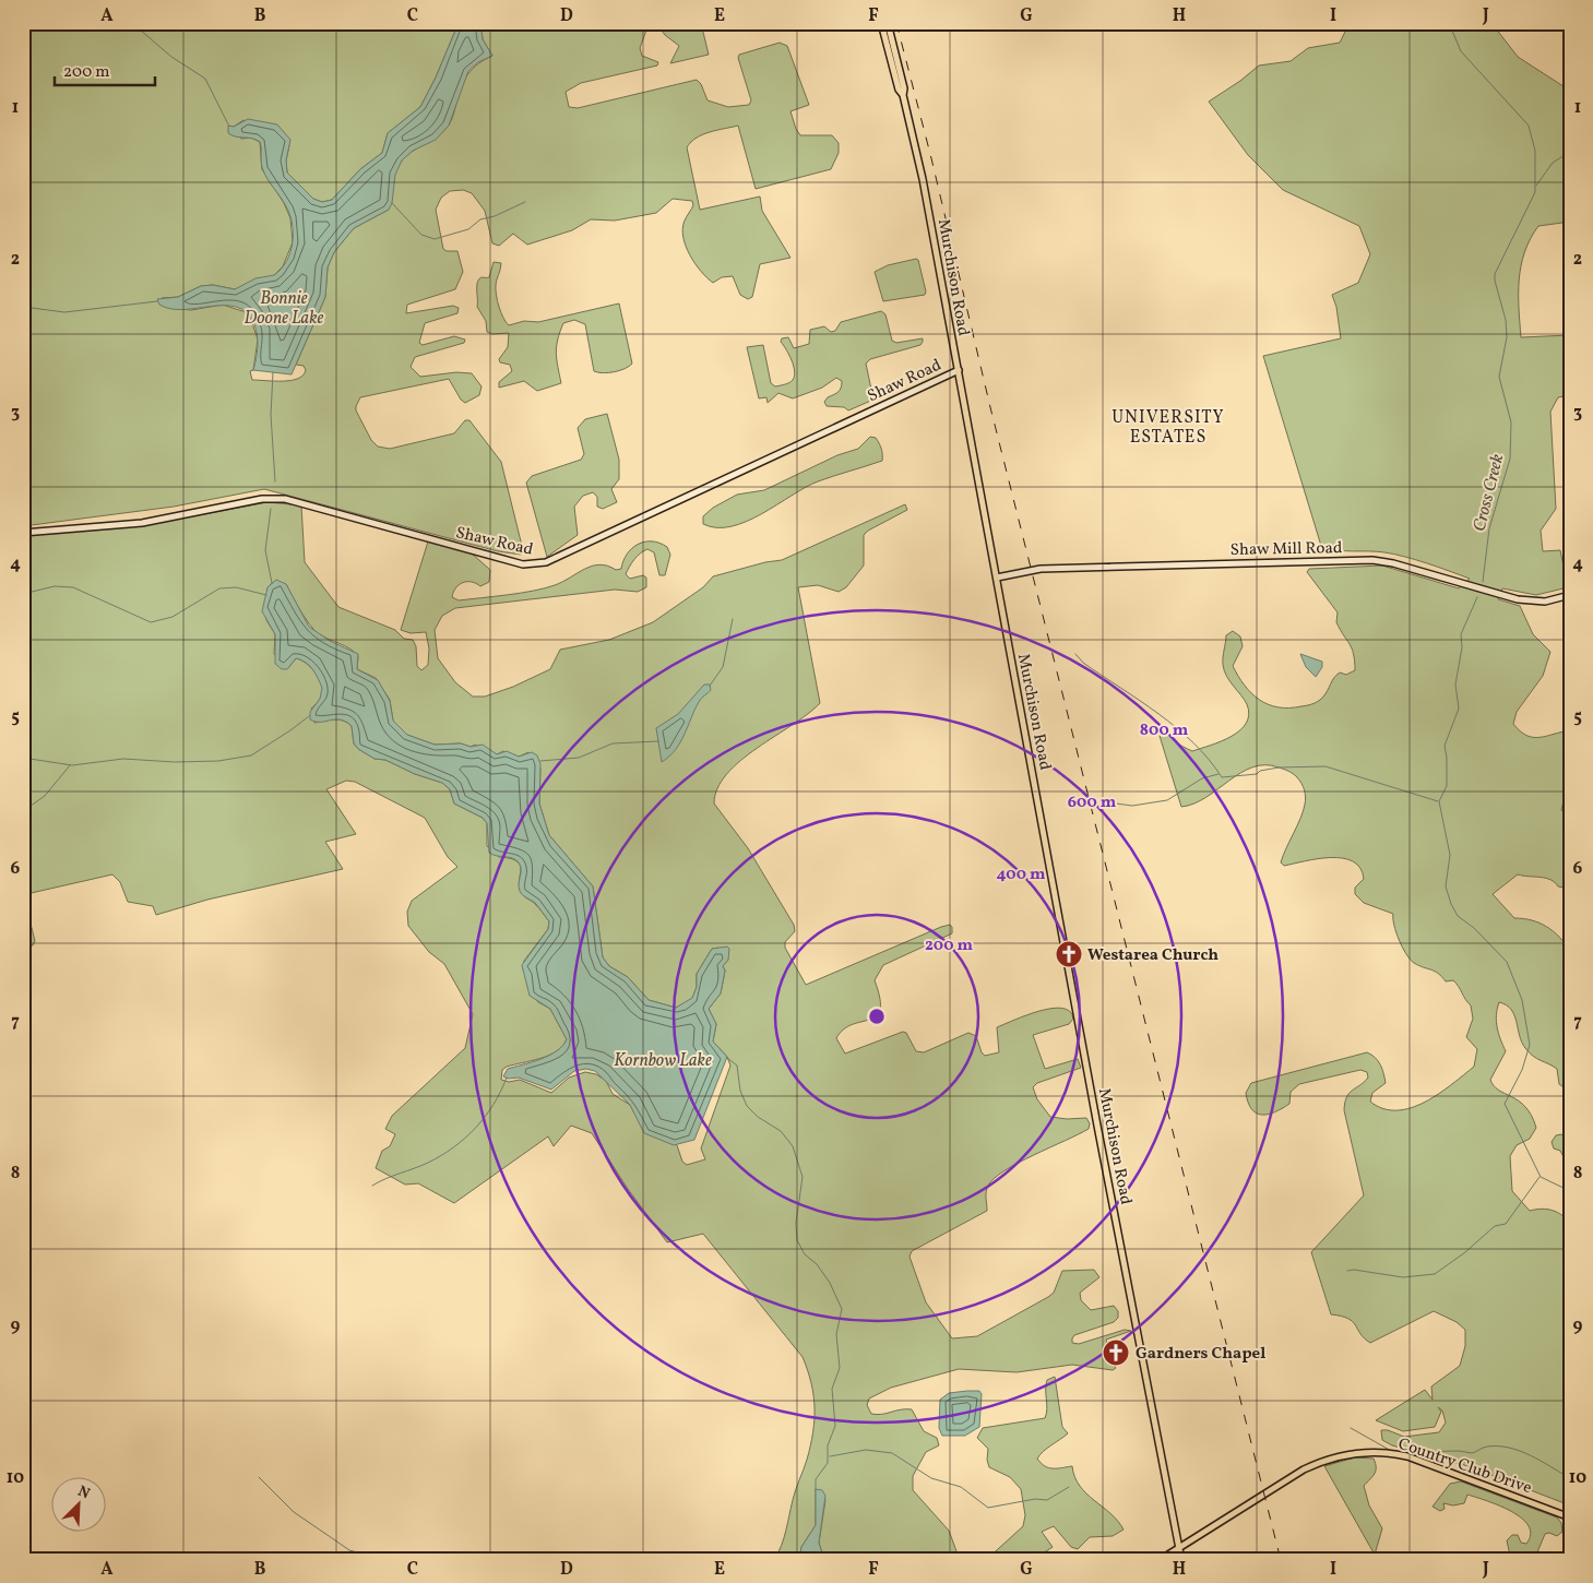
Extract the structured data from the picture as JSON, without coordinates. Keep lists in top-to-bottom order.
{
  "streets": {
    "main road": [
      "Murchison Road",
      "Shaw Road",
      "Shaw Mill Road",
      "Country Club Drive"
    ]
  },
  "crossings": [
    ["Murchison Road", "Shaw Road"],
    ["Murchison Road", "Shaw Mill Road"],
    ["Murchison Road", "Country Club Drive"]
  ],
  "districts": ["UNIVERSITY ESTATES"],
  "water": ["Bonnie Doone Lake", "Cross Creek", "Kornbow Lake"],
  "places": {
    "church": ["Westarea Church", "Gardners Chapel"]
  },
  "scale_bar": "200 m",
  "north": "top right",
  "grid": {
    "columns": [
      "A",
      "B",
      "C",
      "D",
      "E",
      "F",
      "G",
      "H",
      "I",
      "J"
    ],
    "rows": [
      "1",
      "2",
      "3",
      "4",
      "5",
      "6",
      "7",
      "8",
      "9",
      "10"
    ]
  },
  "rings": [
    "800 m",
    "600 m",
    "400 m",
    "200 m"
  ]
}
